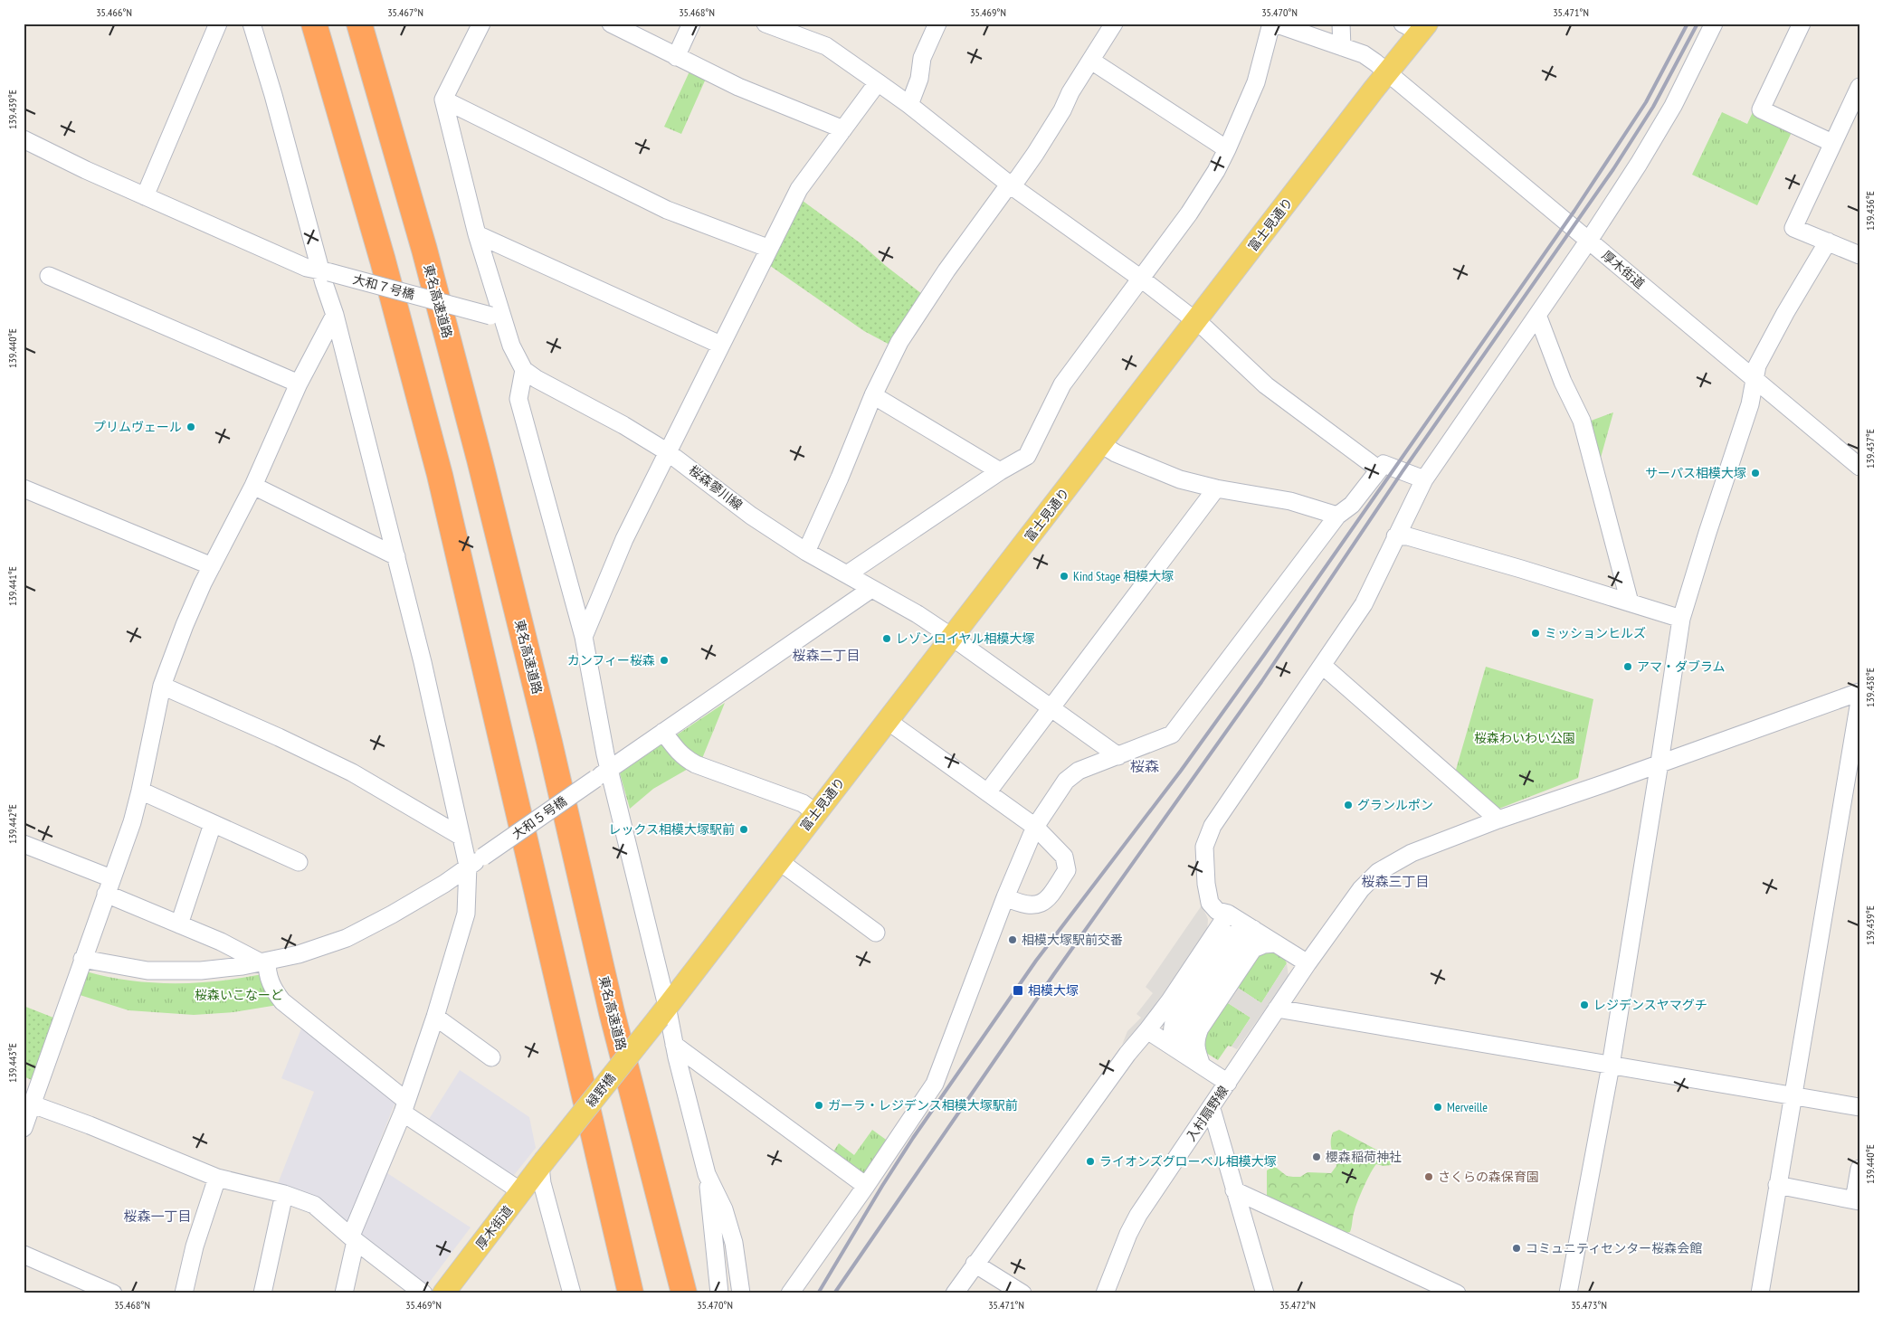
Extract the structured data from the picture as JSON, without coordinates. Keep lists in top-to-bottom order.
{
  "streets": {
    "highway": ["東名高速道路"],
    "main road": ["富士見通り", "厚木街道", "緑野橋"],
    "street": [
      "大和７号橋",
      "桜森蓼川線",
      "大和５号橋",
      "入村扇野線"
    ]
  },
  "crossings": [
    ["富士見通り", "厚木街道"],
    ["富士見通り", "桜森蓼川線"],
    ["富士見通り", "緑野橋"],
    ["厚木街道", "緑野橋"],
    ["大和７号橋", "桜森蓼川線"],
    ["桜森蓼川線", "大和５号橋"]
  ],
  "districts": [
    "桜森二丁目",
    "桜森",
    "桜森三丁目",
    "桜森一丁目"
  ],
  "parks": ["桜森わいわい公園", "桜森いこなーど"],
  "places": {
    "other": [
      "プリムヴェール",
      "サーパス相模大塚",
      "Kind Stage 相模大塚",
      "ミッションヒルズ",
      "レゾンロイヤル相模大塚",
      "カンフィー桜森",
      "アマ・ダブラム",
      "グランルポン",
      "レックス相模大塚駅前",
      "相模大塚駅前交番",
      "レジデンスヤマグチ",
      "ガーラ・レジデンス相模大塚駅前",
      "Merveille",
      "櫻森稲荷神社",
      "ライオンズグローベル相模大塚",
      "さくらの森保育園",
      "コミュニティセンター桜森会館"
    ],
    "transit": ["相模大塚"]
  },
  "coordinates": [
    "35.466°N",
    "35.467°N",
    "35.468°N",
    "35.469°N",
    "35.470°N",
    "35.471°N",
    "139.439°E",
    "139.436°E",
    "139.440°E",
    "139.437°E",
    "139.441°E",
    "139.438°E",
    "139.442°E",
    "139.443°E",
    "35.472°N",
    "35.473°N"
  ]
}
